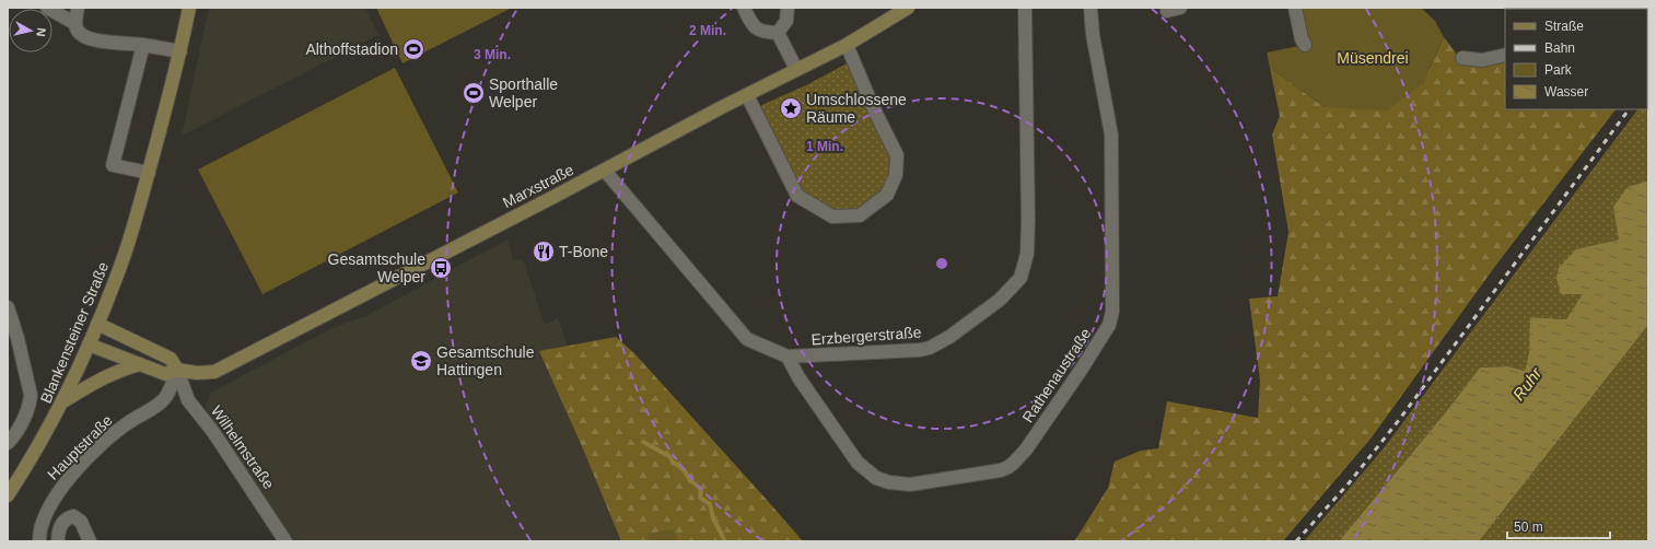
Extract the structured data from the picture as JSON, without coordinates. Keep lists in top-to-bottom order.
{
  "streets": {
    "street": [
      "Marxstraße",
      "Blankensteiner Straße",
      "Erzbergerstraße",
      "Rathenaustraße",
      "Hauptstraße",
      "Wilhelmstraße"
    ]
  },
  "crossings": [
    ["Marxstraße", "Blankensteiner Straße"],
    ["Marxstraße", "Erzbergerstraße"],
    ["Marxstraße", "Hauptstraße"],
    ["Marxstraße", "Wilhelmstraße"],
    ["Erzbergerstraße", "Rathenaustraße"],
    ["Hauptstraße", "Wilhelmstraße"]
  ],
  "water": ["Ruhr"],
  "parks": ["Müsendrei"],
  "places": {
    "sports": ["Althoffstadion", "Sporthalle Welper"],
    "place": ["Umschlossene Räume"],
    "restaurant": ["T-Bone"],
    "bus stop": ["Gesamtschule Welper"],
    "school or university": ["Gesamtschule Hattingen"]
  },
  "legend": [
    "Straße",
    "Bahn",
    "Park",
    "Wasser"
  ],
  "scale_bar": "50 m",
  "north": "right",
  "rings": ["2 Min.", "3 Min.", "1 Min."]
}
